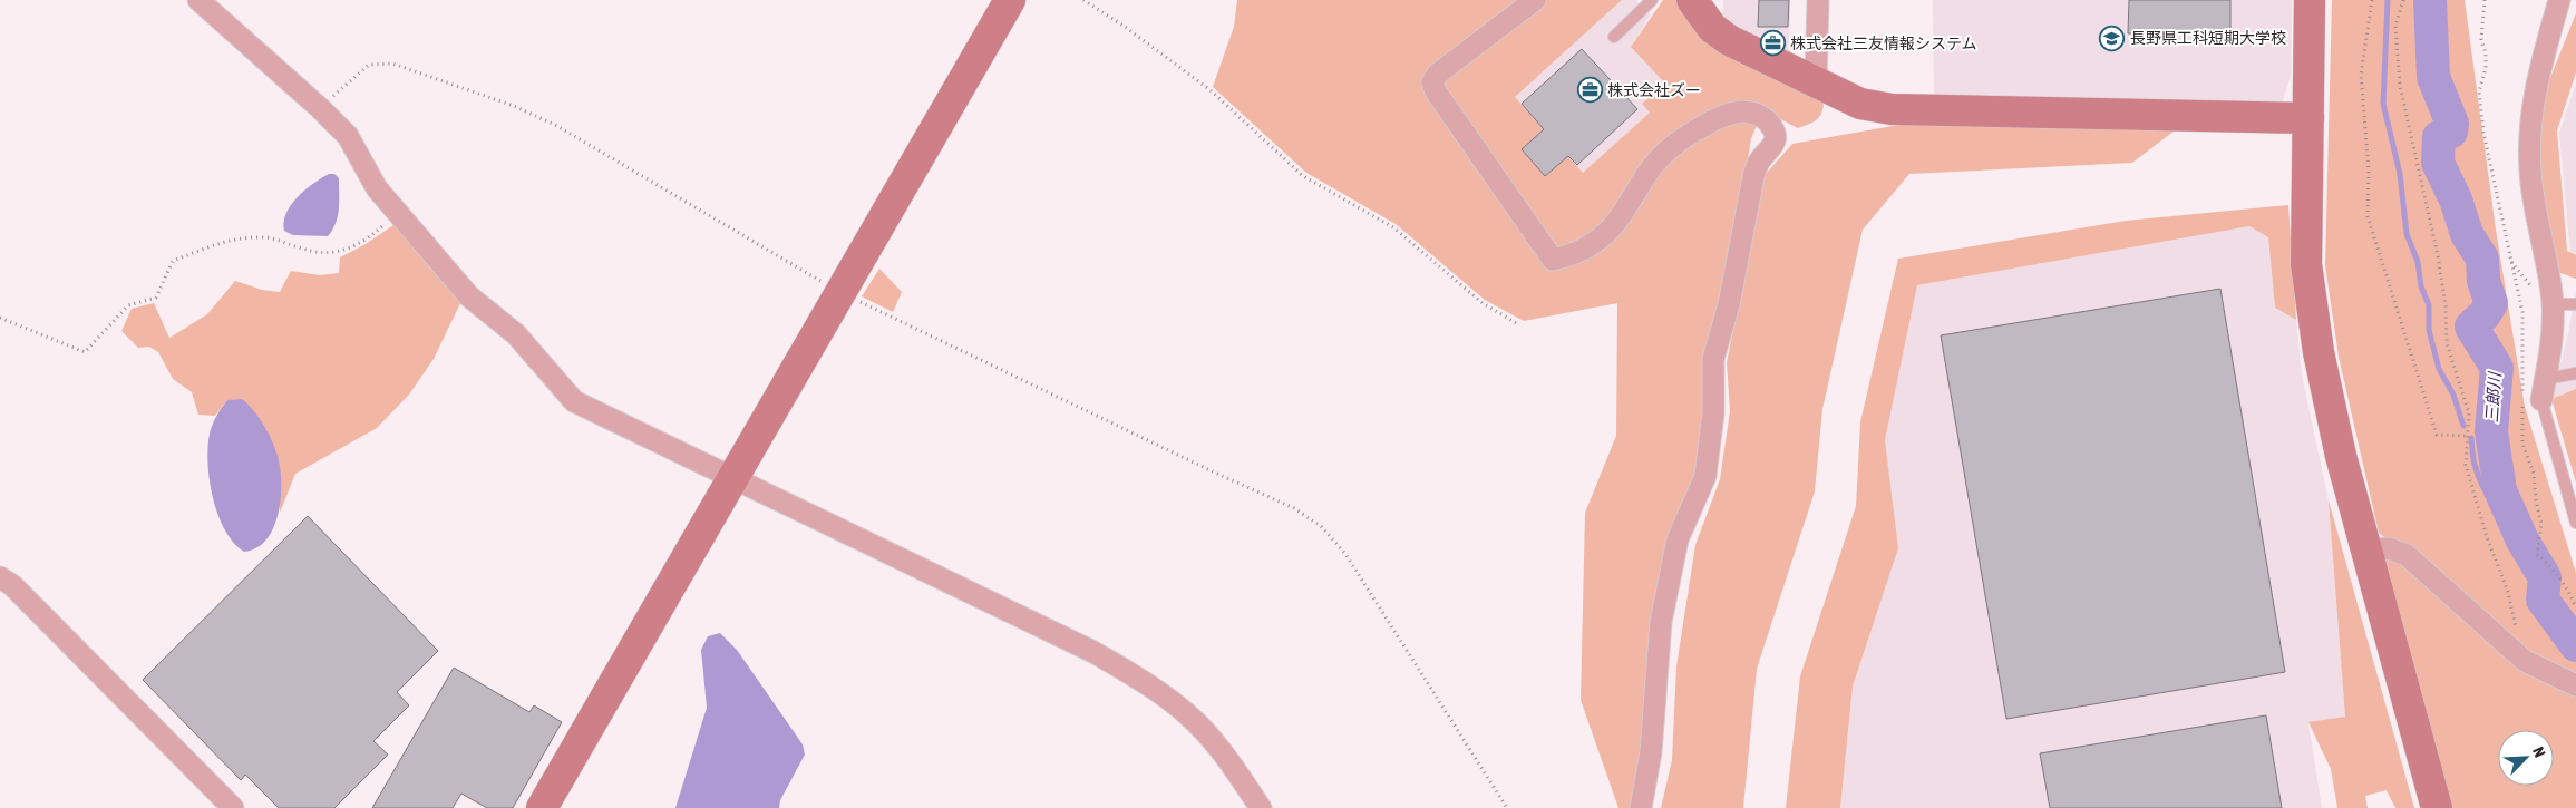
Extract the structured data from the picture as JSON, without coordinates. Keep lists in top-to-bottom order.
{
  "water": ["三郎川"],
  "places": {
    "school or university": ["長野県工科短期大学校"],
    "office": ["株式会社三友情報システム", "株式会社ズー"]
  },
  "north": "top right"
}
